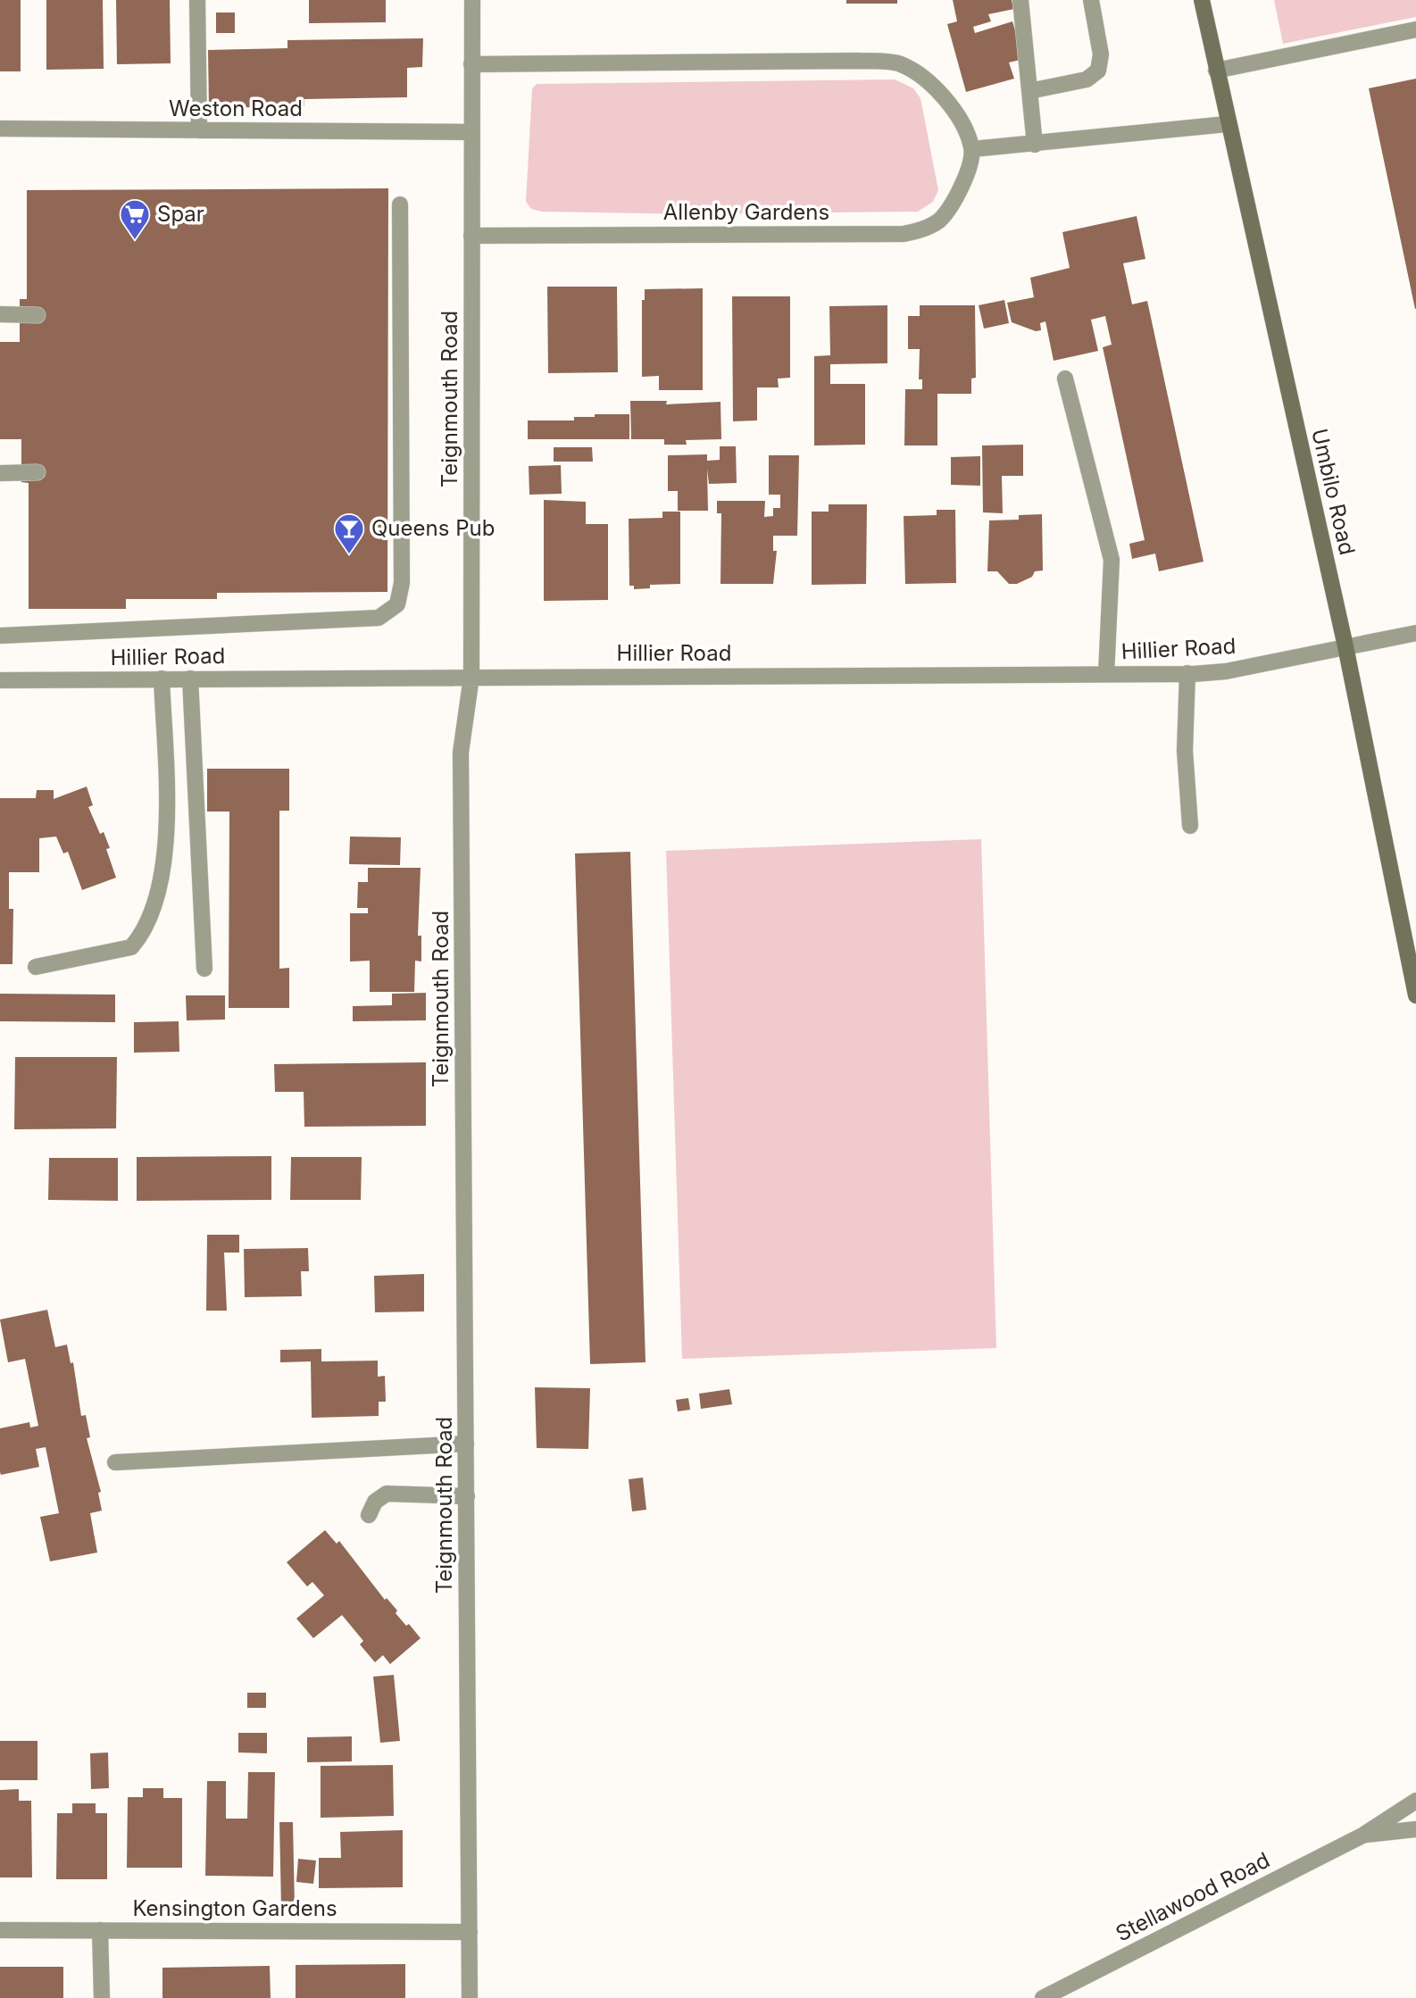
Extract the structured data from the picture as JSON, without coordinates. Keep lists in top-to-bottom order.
{
  "streets": {
    "main road": ["Umbilo Road"],
    "street": [
      "Weston Road",
      "Allenby Gardens",
      "Teignmouth Road",
      "Hillier Road",
      "Stellawood Road",
      "Kensington Gardens"
    ]
  },
  "crossings": [
    ["Weston Road", "Teignmouth Road"],
    ["Allenby Gardens", "Teignmouth Road"],
    ["Teignmouth Road", "Hillier Road"],
    ["Teignmouth Road", "Kensington Gardens"],
    ["Umbilo Road", "Hillier Road"]
  ],
  "places": {
    "supermarket": ["Spar"],
    "bar": ["Queens Pub"]
  }
}
